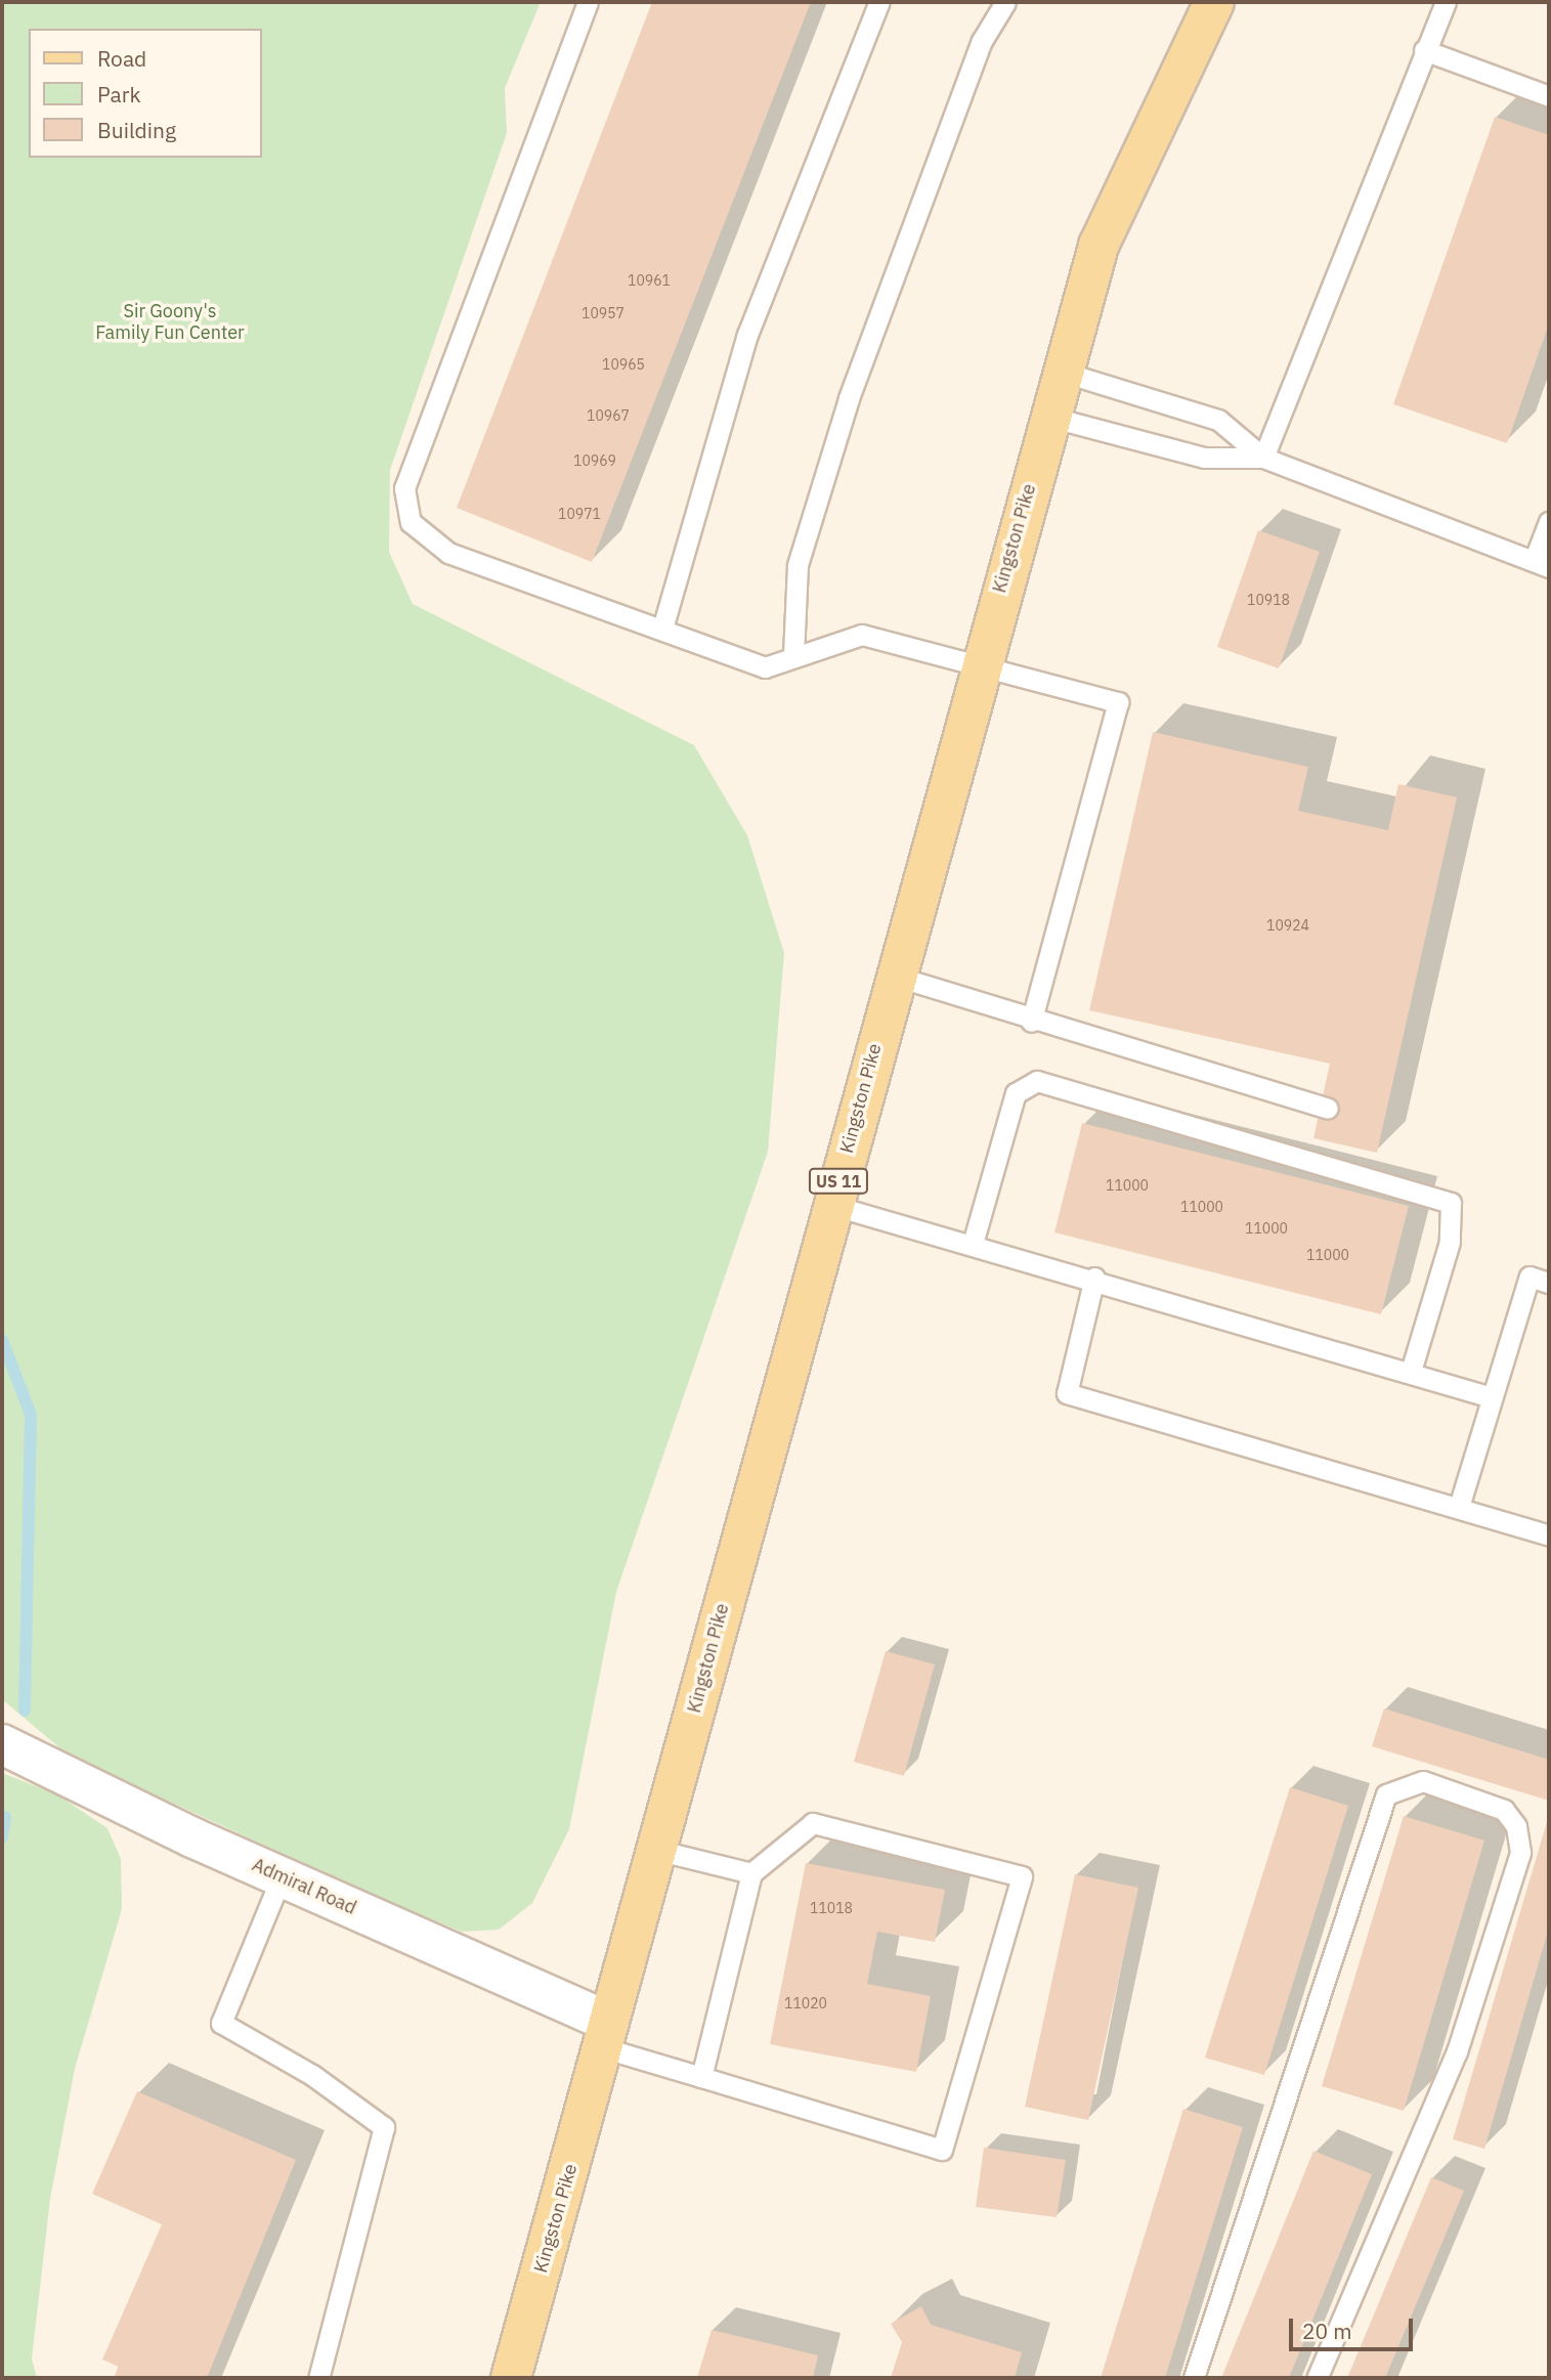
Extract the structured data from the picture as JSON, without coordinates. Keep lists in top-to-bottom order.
{
  "streets": {
    "main road": ["Kingston Pike", "US 11"],
    "street": ["Admiral Road"]
  },
  "crossings": [
    ["Kingston Pike", "Admiral Road"]
  ],
  "parks": ["Sir Goony's Family Fun Center"],
  "house_numbers": [
    "10961",
    "10957",
    "10965",
    "10967",
    "10969",
    "10971",
    "10918",
    "10924",
    "11000",
    "11000",
    "11000",
    "11000",
    "11018",
    "11020"
  ],
  "legend": ["Road", "Park", "Building"],
  "scale_bar": "20 m"
}
